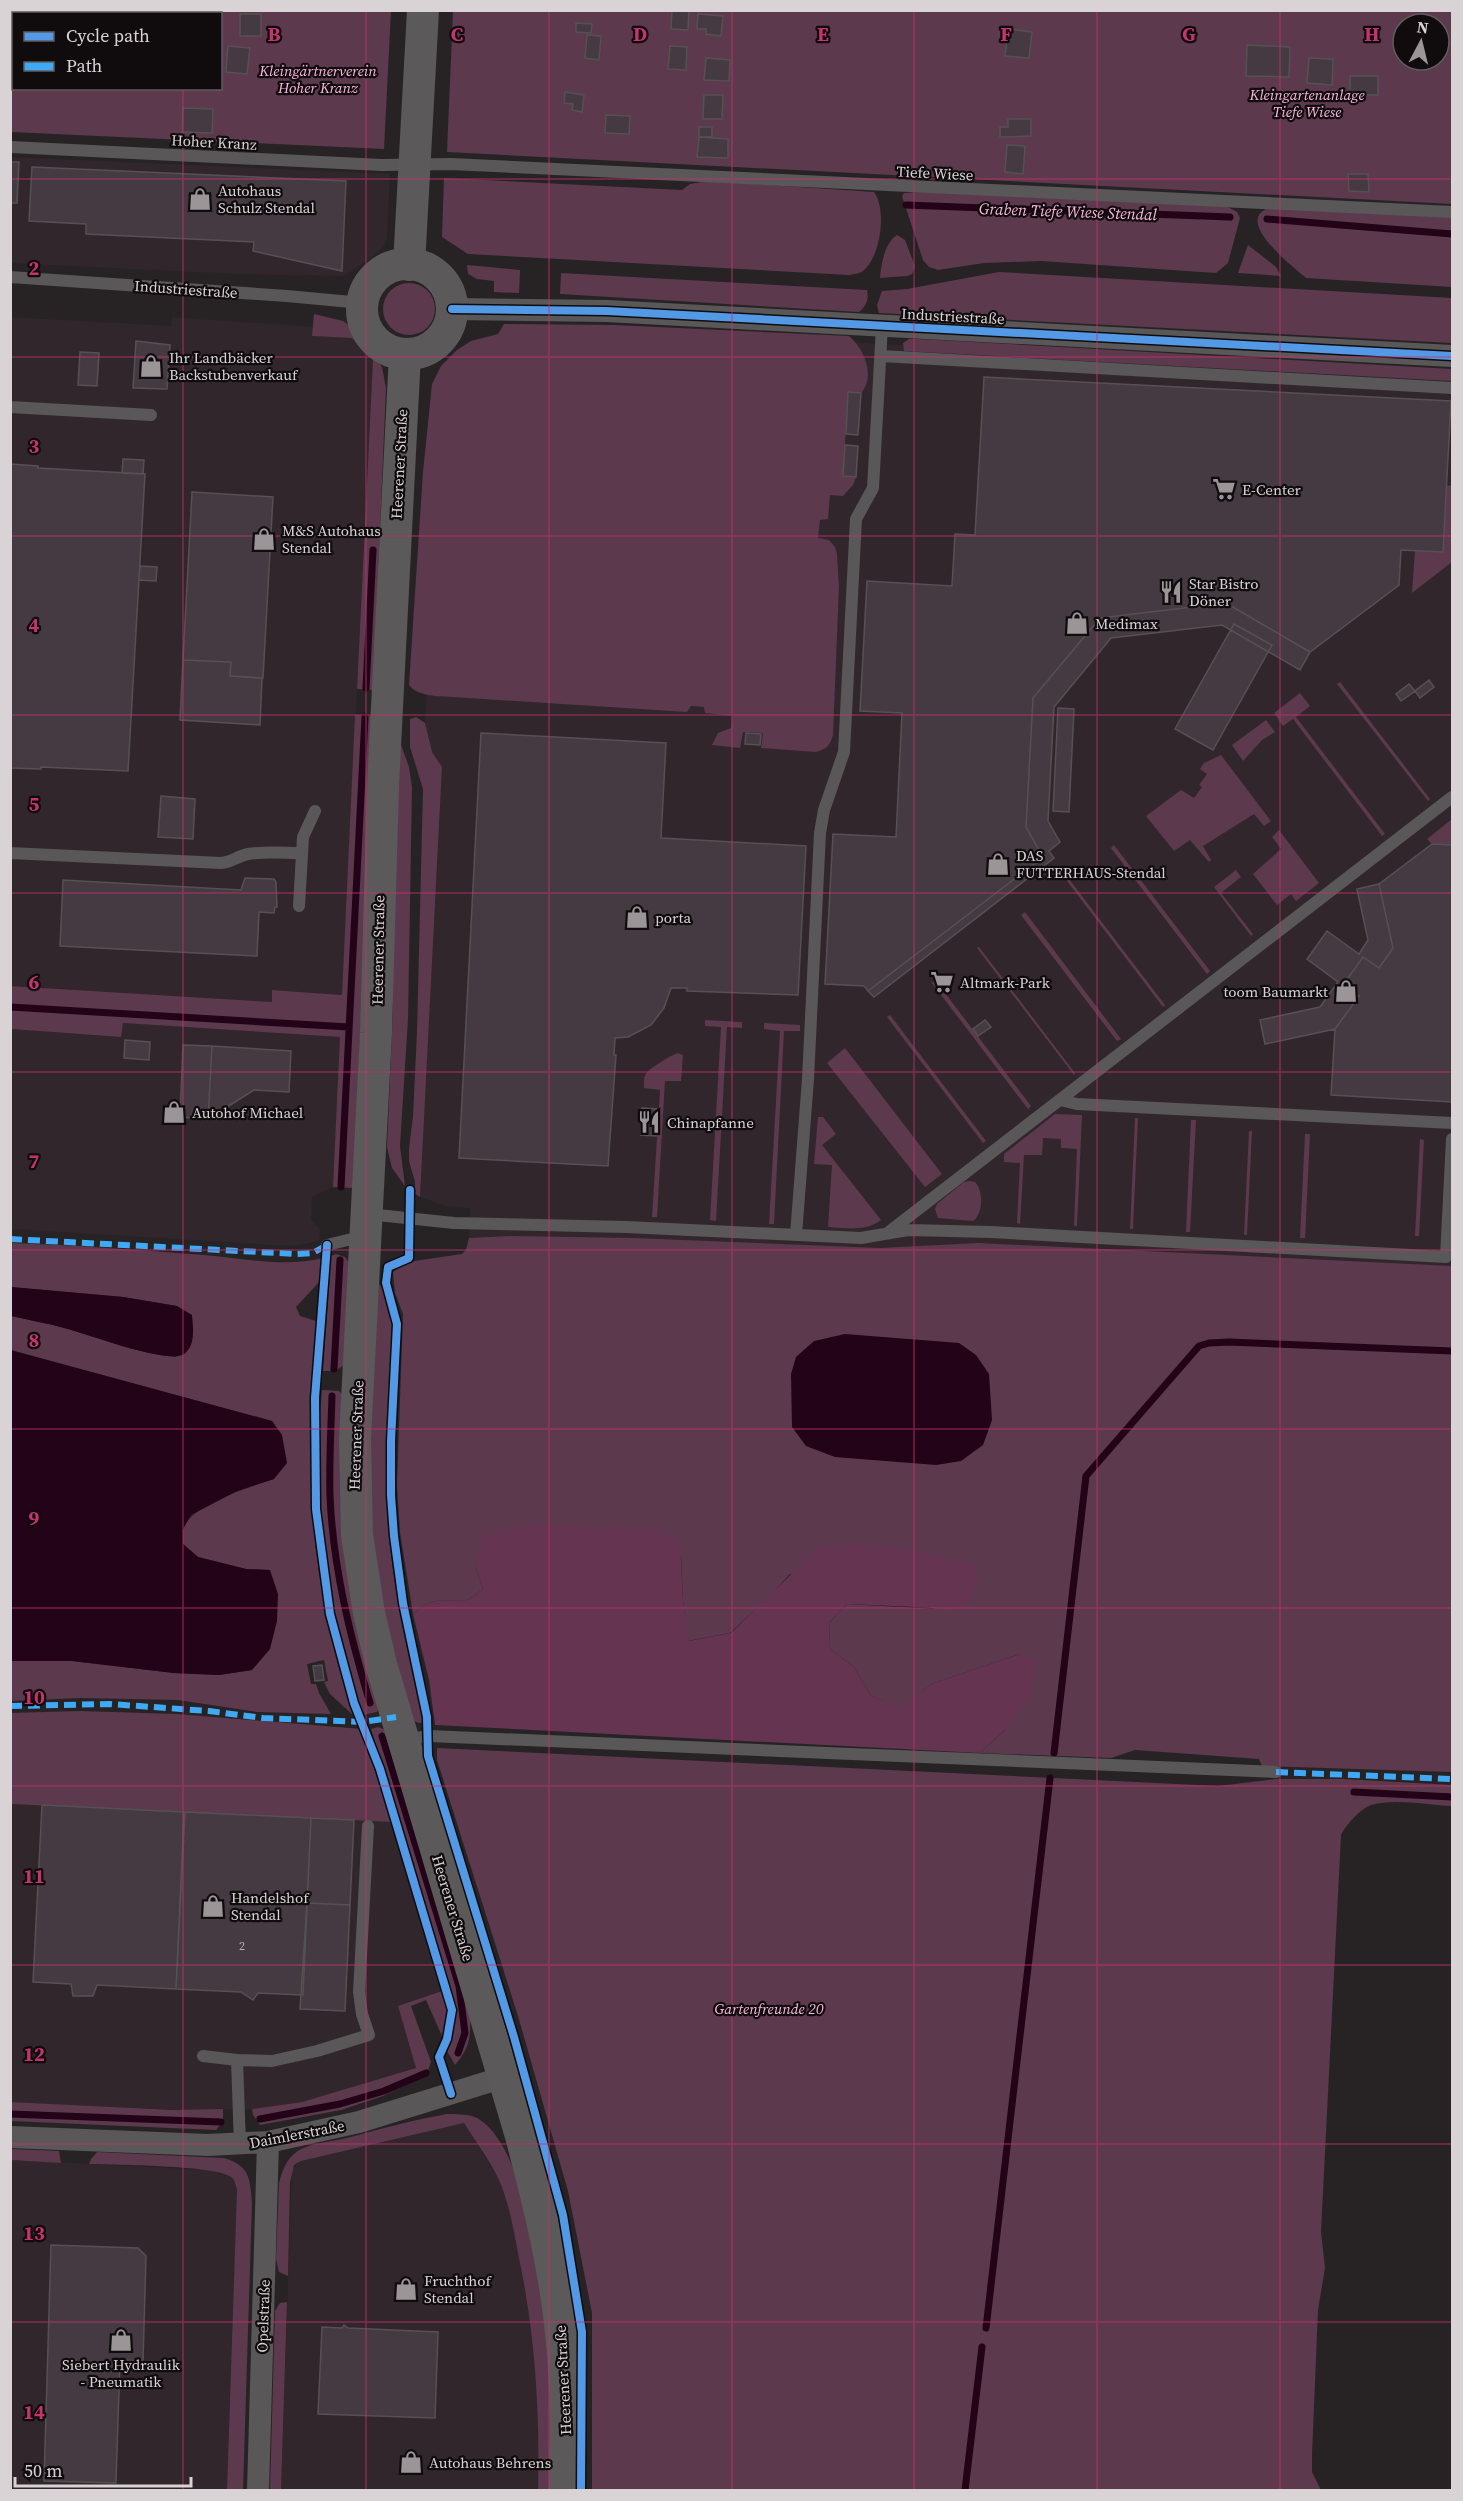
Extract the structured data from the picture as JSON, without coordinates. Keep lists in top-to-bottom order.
{
  "streets": {
    "main road": ["Heerener Straße"],
    "street": ["Industriestraße", "Daimlerstraße", "Opelstraße"],
    "lane": ["Hoher Kranz", "Tiefe Wiese"]
  },
  "crossings": [
    ["Hoher Kranz", "Tiefe Wiese"],
    ["Industriestraße", "Heerener Straße"],
    ["Heerener Straße", "Daimlerstraße"],
    ["Daimlerstraße", "Opelstraße"]
  ],
  "water": ["Graben Tiefe Wiese Stendal"],
  "parks": ["Kleingärtnerverein Hoher Kranz", "Kleingartenanlage Tiefe Wiese", "Gartenfreunde 20"],
  "places": {
    "shop": [
      "Autohaus Schulz Stendal",
      "Ihr Landbäcker Backstubenverkauf",
      "M&S Autohaus Stendal",
      "Medimax",
      "DAS FUTTERHAUS-Stendal",
      "porta",
      "toom Baumarkt",
      "Autohof Michael",
      "Handelshof Stendal",
      "Fruchthof Stendal",
      "Siebert Hydraulik - Pneumatik",
      "Autohaus Behrens"
    ],
    "supermarket": ["E-Center", "Altmark-Park"],
    "restaurant": ["Star Bistro Döner", "Chinapfanne"]
  },
  "house_numbers": ["2"],
  "legend": ["Cycle path", "Path"],
  "scale_bar": "50 m",
  "north": "top",
  "grid": {
    "columns": [
      "B",
      "C",
      "D",
      "E",
      "F",
      "G",
      "H"
    ],
    "rows": [
      "2",
      "3",
      "4",
      "5",
      "6",
      "7",
      "8",
      "9",
      "10",
      "11",
      "12",
      "13",
      "14"
    ]
  }
}
